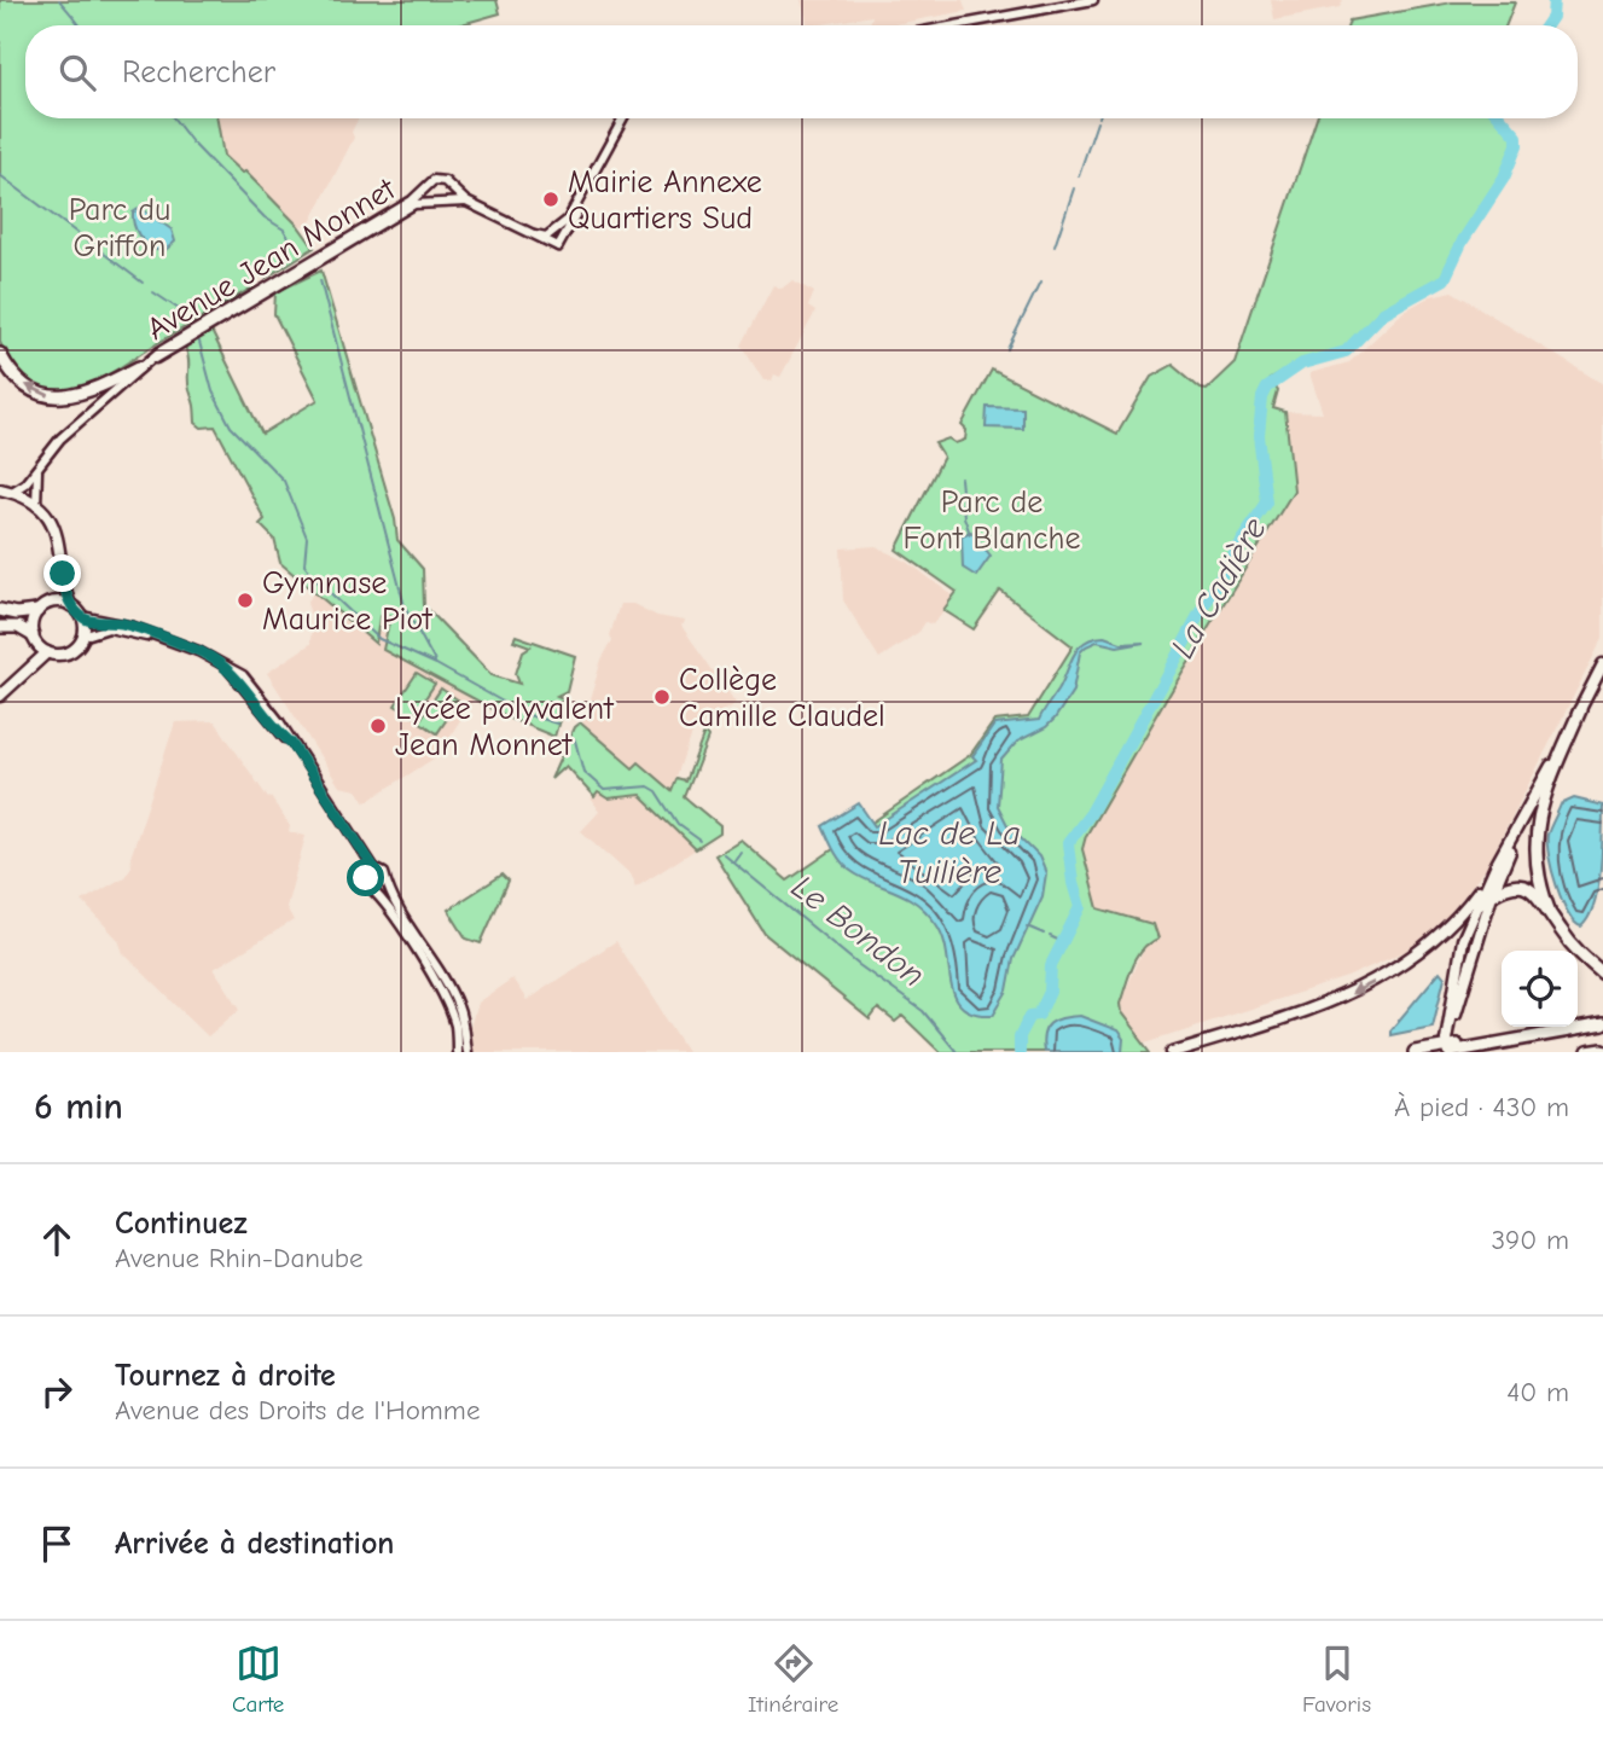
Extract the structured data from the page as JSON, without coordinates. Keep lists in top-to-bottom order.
{
  "streets": {
    "street": ["Avenue Jean Monnet"]
  },
  "water": ["La Cadière", "Lac de La Tuilière", "Le Bondon"],
  "parks": ["Parc du Griffon", "Parc de Font Blanche"],
  "places": [
    "Mairie Annexe Quartiers Sud",
    "Gymnase Maurice Piot",
    "Collège Camille Claudel",
    "Lycée polyvalent Jean Monnet"
  ],
  "page": {
    "search": "Rechercher",
    "heading": ["6 min", "À pied · 430 m"],
    "list": [
      ["Continuez", "Avenue Rhin-Danube", "390 m"],
      ["Tournez à droite", "Avenue des Droits de l'Homme", "40 m"],
      "Arrivée à destination"
    ],
    "nav": ["Carte", "Itinéraire", "Favoris"]
  }
}
